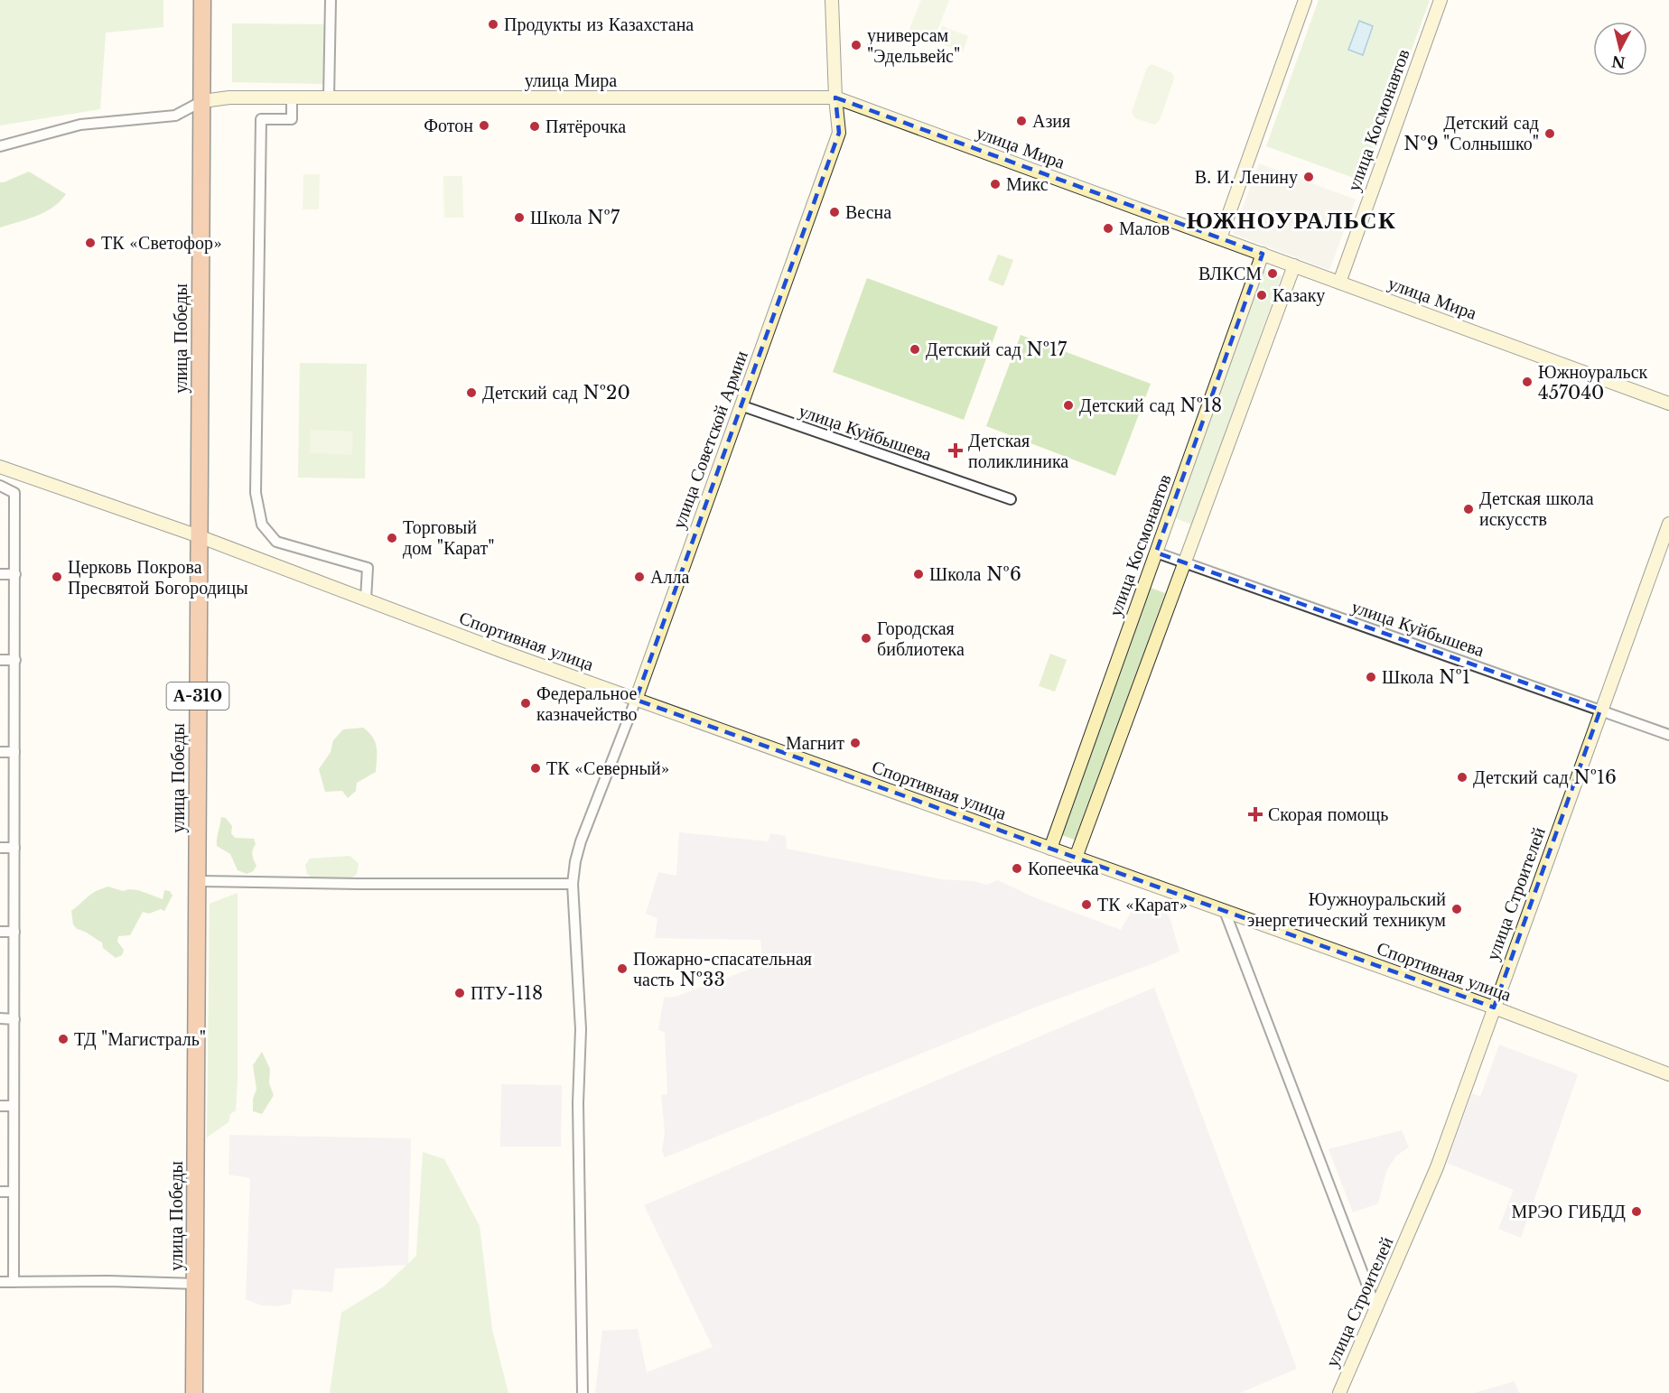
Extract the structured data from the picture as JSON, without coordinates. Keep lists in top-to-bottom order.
{
  "streets": {
    "highway": ["улица Победы", "А-310"],
    "street": [
      "улица Мира",
      "улица Космонавтов",
      "улица Куйбышева",
      "улица Советской Армии",
      "Спортивная улица",
      "улица Строителей"
    ]
  },
  "crossings": [
    ["улица Мира", "улица Космонавтов"],
    ["улица Мира", "улица Победы"],
    ["улица Мира", "улица Советской Армии"],
    ["улица Космонавтов", "улица Куйбышева"],
    ["улица Космонавтов", "Спортивная улица"],
    ["улица Победы", "Спортивная улица"],
    ["улица Куйбышева", "улица Советской Армии"],
    ["улица Куйбышева", "улица Строителей"],
    ["улица Советской Армии", "Спортивная улица"],
    ["Спортивная улица", "улица Строителей"]
  ],
  "districts": ["ЮЖНОУРАЛЬСК"],
  "places": {
    "other": [
      "Продукты из Казахстана",
      "универсам \"Эдельвейс\"",
      "Азия",
      "Фотон",
      "Пятёрочка",
      "Детский сад №9 \"Солнышко\"",
      "В. И. Ленину",
      "Микс",
      "Весна",
      "Школа №7",
      "Малов",
      "ТК «Светофор»",
      "ВЛКСМ",
      "Казаку",
      "Детский сад №17",
      "Южноуральск 457040",
      "Детский сад №20",
      "Детский сад №18",
      "Детская школа искусств",
      "Торговый дом \"Карат\"",
      "Школа №6",
      "Церковь Покрова Пресвятой Богородицы",
      "Алла",
      "Городская библиотека",
      "Школа №1",
      "Федеральное казначейство",
      "Магнит",
      "ТК «Северный»",
      "Детский сад №16",
      "Копеечка",
      "ТК «Карат»",
      "Юужноуральский энергетический техникум",
      "Пожарно-спасательная часть №33",
      "ПТУ-118",
      "ТД \"Магистраль\"",
      "МРЭО ГИБДД"
    ],
    "health": ["Детская поликлиника", "Скорая помощь"]
  },
  "north": "bottom"
}
